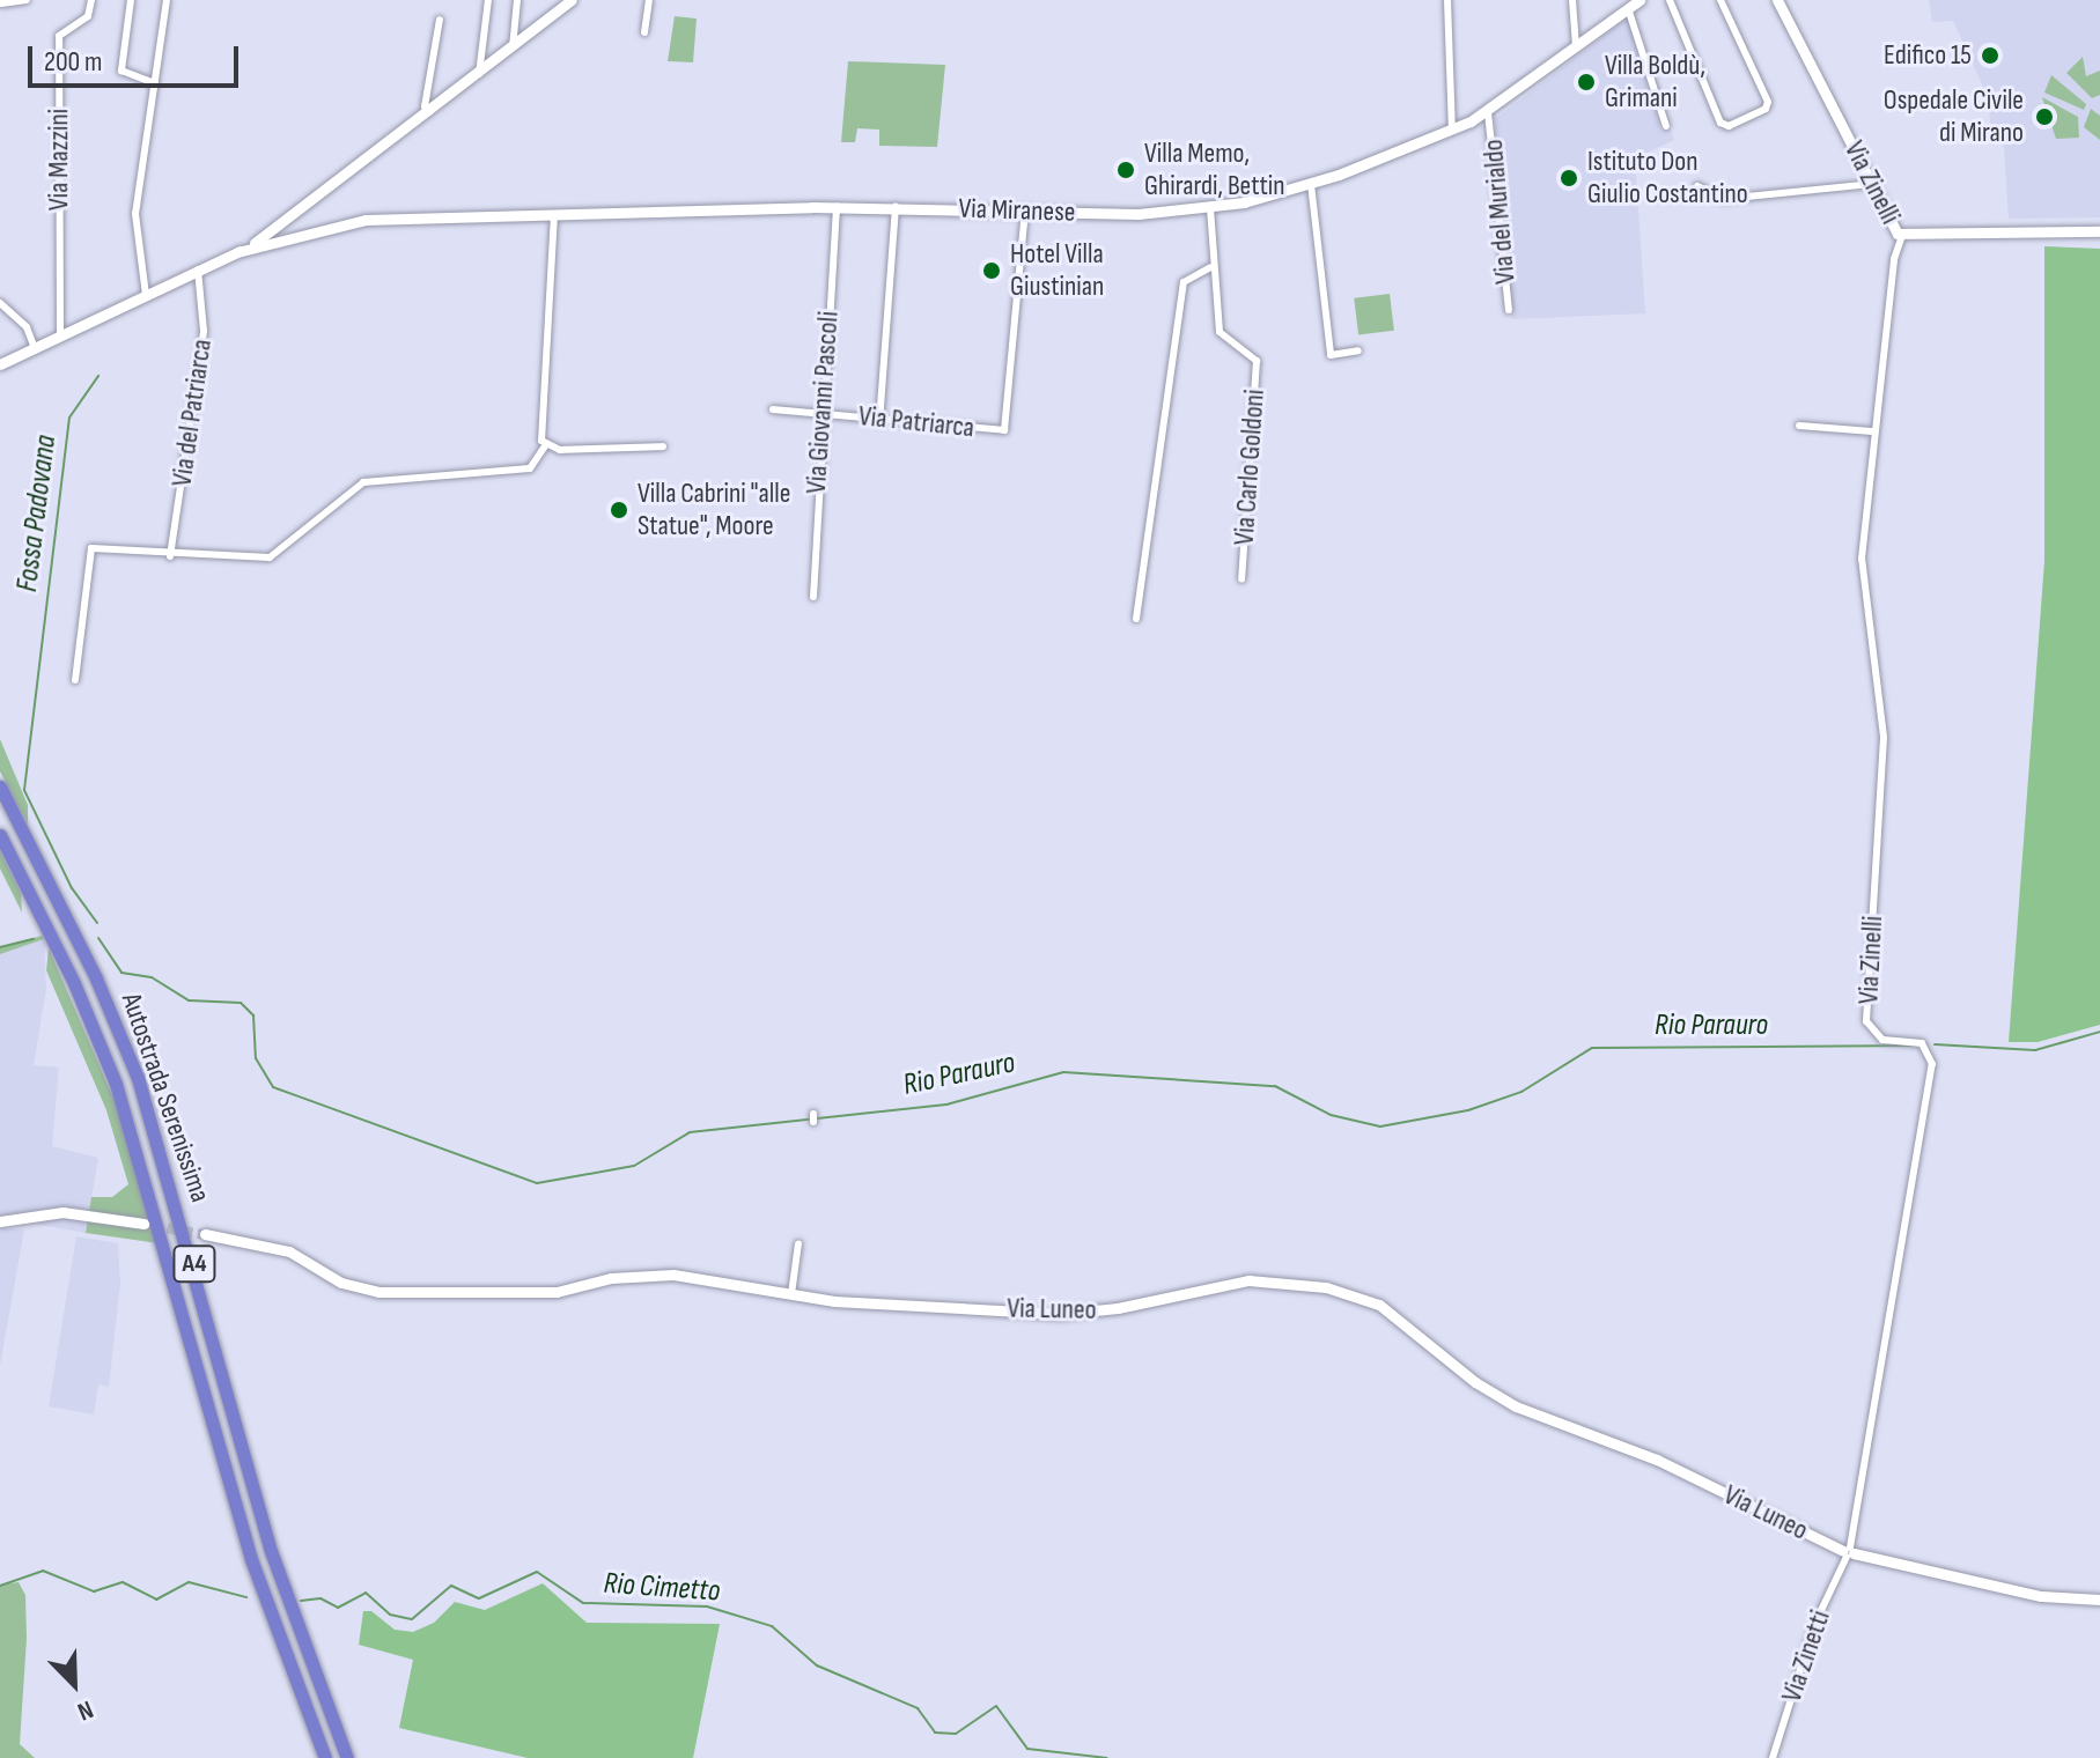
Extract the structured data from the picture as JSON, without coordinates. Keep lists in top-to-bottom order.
{
  "streets": {
    "highway": ["Autostrada Serenissima", "A4"],
    "main road": ["Via Zinelli", "Via Miranese", "Via Luneo"],
    "street": [
      "Via Mazzini",
      "Via del Murialdo",
      "Via Giovanni Pascoli",
      "Via del Patriarca",
      "Via Patriarca",
      "Via Carlo Goldoni",
      "Via Zinetti"
    ]
  },
  "crossings": [
    ["Via Mazzini", "Via Miranese"],
    ["Via Zinelli", "Via Luneo"],
    ["Via Zinelli", "Via Zinetti"],
    ["Via Miranese", "Via del Murialdo"],
    ["Via Miranese", "Via Giovanni Pascoli"],
    ["Via Miranese", "Via del Patriarca"],
    ["Via Miranese", "Via Patriarca"],
    ["Via Miranese", "Via Carlo Goldoni"],
    ["Via Giovanni Pascoli", "Via Patriarca"],
    ["Via Luneo", "Via Zinetti"]
  ],
  "water": ["Fossa Padovana", "Rio Parauro", "Rio Cimetto"],
  "places": [
    "Edifico 15",
    "Villa Boldù, Grimani",
    "Ospedale Civile di Mirano",
    "Villa Memo, Ghirardi, Bettin",
    "Istituto Don Giulio Costantino",
    "Hotel Villa Giustinian",
    "Villa Cabrini \"alle Statue\", Moore"
  ],
  "scale_bar": "200 m",
  "north": "bottom right"
}
